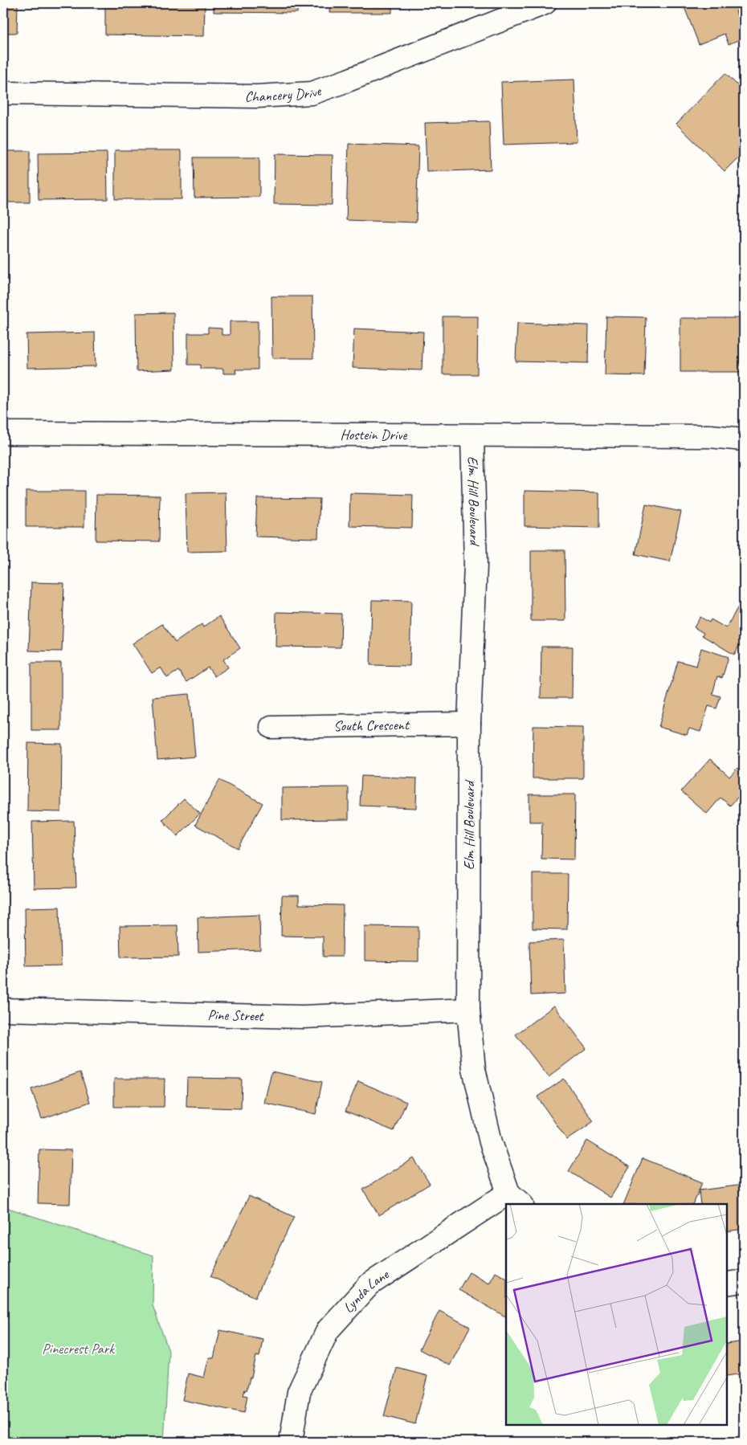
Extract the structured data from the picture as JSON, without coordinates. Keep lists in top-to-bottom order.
{
  "streets": {
    "street": [
      "Chancery Drive",
      "Hostein Drive",
      "Elm Hill Boulevard",
      "South Crescent",
      "Pine Street",
      "Lynda Lane"
    ]
  },
  "crossings": [
    ["Hostein Drive", "Elm Hill Boulevard"],
    ["Elm Hill Boulevard", "South Crescent"],
    ["Elm Hill Boulevard", "Pine Street"],
    ["Elm Hill Boulevard", "Lynda Lane"]
  ],
  "parks": ["Pinecrest Park"]
}
